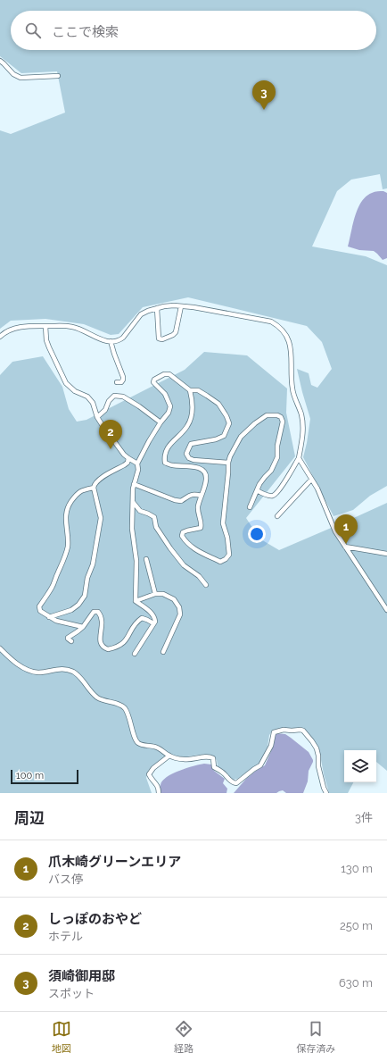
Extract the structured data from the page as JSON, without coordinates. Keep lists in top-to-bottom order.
{
  "scale_bar": "100 m",
  "page": {
    "search": "ここで検索",
    "pins": ["3", "2", "1"],
    "scale": "100 m",
    "heading": ["周辺", "3件"],
    "list": [
      {
        "mark": "1",
        "name": "爪木崎グリーンエリア",
        "note": "バス停",
        "value": "130 m"
      },
      {
        "mark": "2",
        "name": "しっぽのおやど",
        "note": "ホテル",
        "value": "250 m"
      },
      {
        "mark": "3",
        "name": "須崎御用邸",
        "note": "スポット",
        "value": "630 m"
      }
    ],
    "nav": ["地図", "経路", "保存済み"]
  }
}
